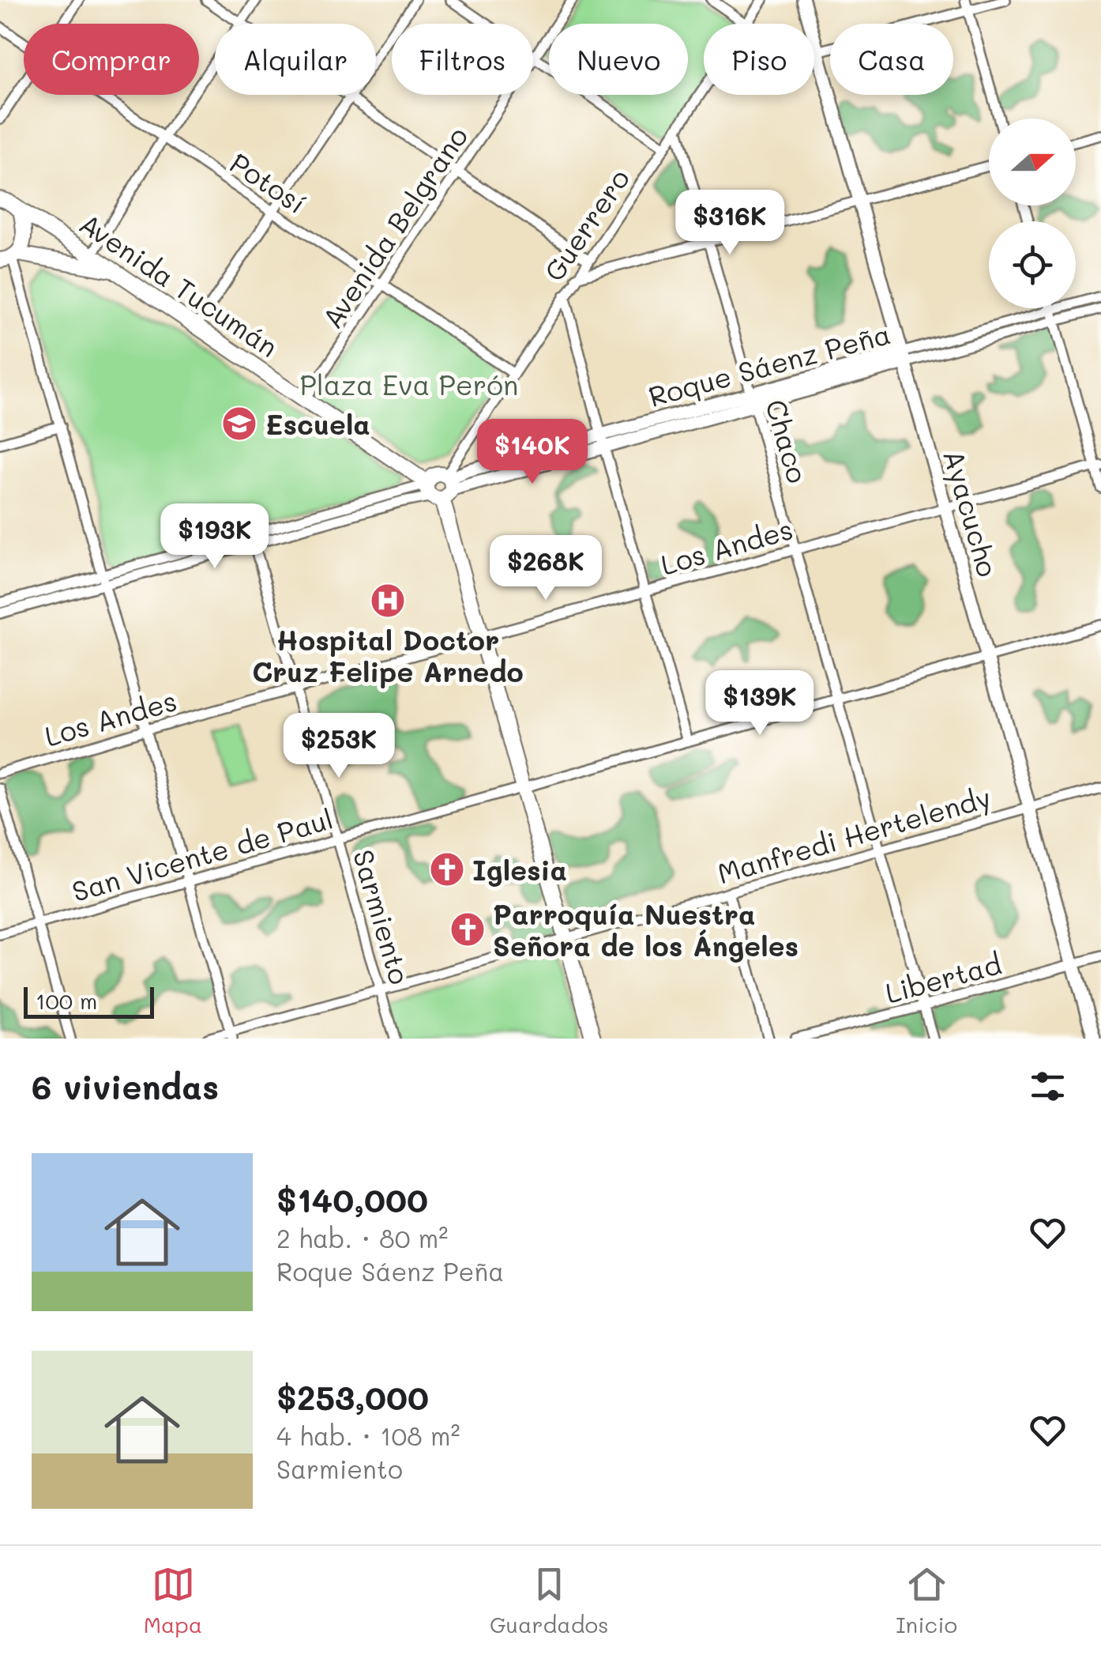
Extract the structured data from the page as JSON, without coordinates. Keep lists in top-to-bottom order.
{
  "streets": {
    "main road": ["Avenida Tucumán"],
    "street": [
      "Potosí",
      "Guerrero",
      "Avenida Belgrano",
      "Roque Sáenz Peña",
      "Chaco",
      "Ayacucho",
      "Los Andes",
      "Manfredi Hertelendy",
      "San Vicente de Paul",
      "Sarmiento",
      "Libertad"
    ]
  },
  "crossings": [
    ["Potosí", "Guerrero"],
    ["Potosí", "Avenida Belgrano"],
    ["Guerrero", "Avenida Tucumán"],
    ["Guerrero", "Roque Sáenz Peña"],
    ["Guerrero", "Chaco"],
    ["Avenida Belgrano", "Avenida Tucumán"],
    ["Avenida Tucumán", "Roque Sáenz Peña"],
    ["Roque Sáenz Peña", "Chaco"],
    ["Roque Sáenz Peña", "Ayacucho"],
    ["Roque Sáenz Peña", "Sarmiento"],
    ["Chaco", "Los Andes"],
    ["Chaco", "Manfredi Hertelendy"],
    ["Chaco", "San Vicente de Paul"],
    ["Chaco", "Libertad"],
    ["Ayacucho", "Los Andes"],
    ["Ayacucho", "Manfredi Hertelendy"],
    ["Ayacucho", "San Vicente de Paul"],
    ["Ayacucho", "Libertad"],
    ["Los Andes", "Sarmiento"],
    ["Manfredi Hertelendy", "Sarmiento"],
    ["San Vicente de Paul", "Sarmiento"]
  ],
  "parks": ["Plaza Eva Perón"],
  "places": {
    "school or university": ["Escuela"],
    "hospital": ["Hospital Doctor Cruz Felipe Arnedo"],
    "church": ["Iglesia", "Parroquía Nuestra Señora de los Ángeles"]
  },
  "scale_bar": "100 m",
  "north": "right",
  "page": {
    "chip": [
      "Comprar",
      "Alquilar",
      "Filtros",
      "Nuevo",
      "Piso",
      "Casa"
    ],
    "price": [
      "$316K",
      "$140K",
      "$193K",
      "$268K",
      "$139K",
      "$253K"
    ],
    "scale": "100 m",
    "heading": "6 viviendas",
    "list": [
      {
        "name": "$140,000",
        "note": "2 hab. · 80 m² · Roque Sáenz Peña"
      },
      {
        "name": "$253,000",
        "note": "4 hab. · 108 m² · Sarmiento"
      }
    ],
    "tabs": ["Mapa", "Guardados", "Inicio"]
  }
}
